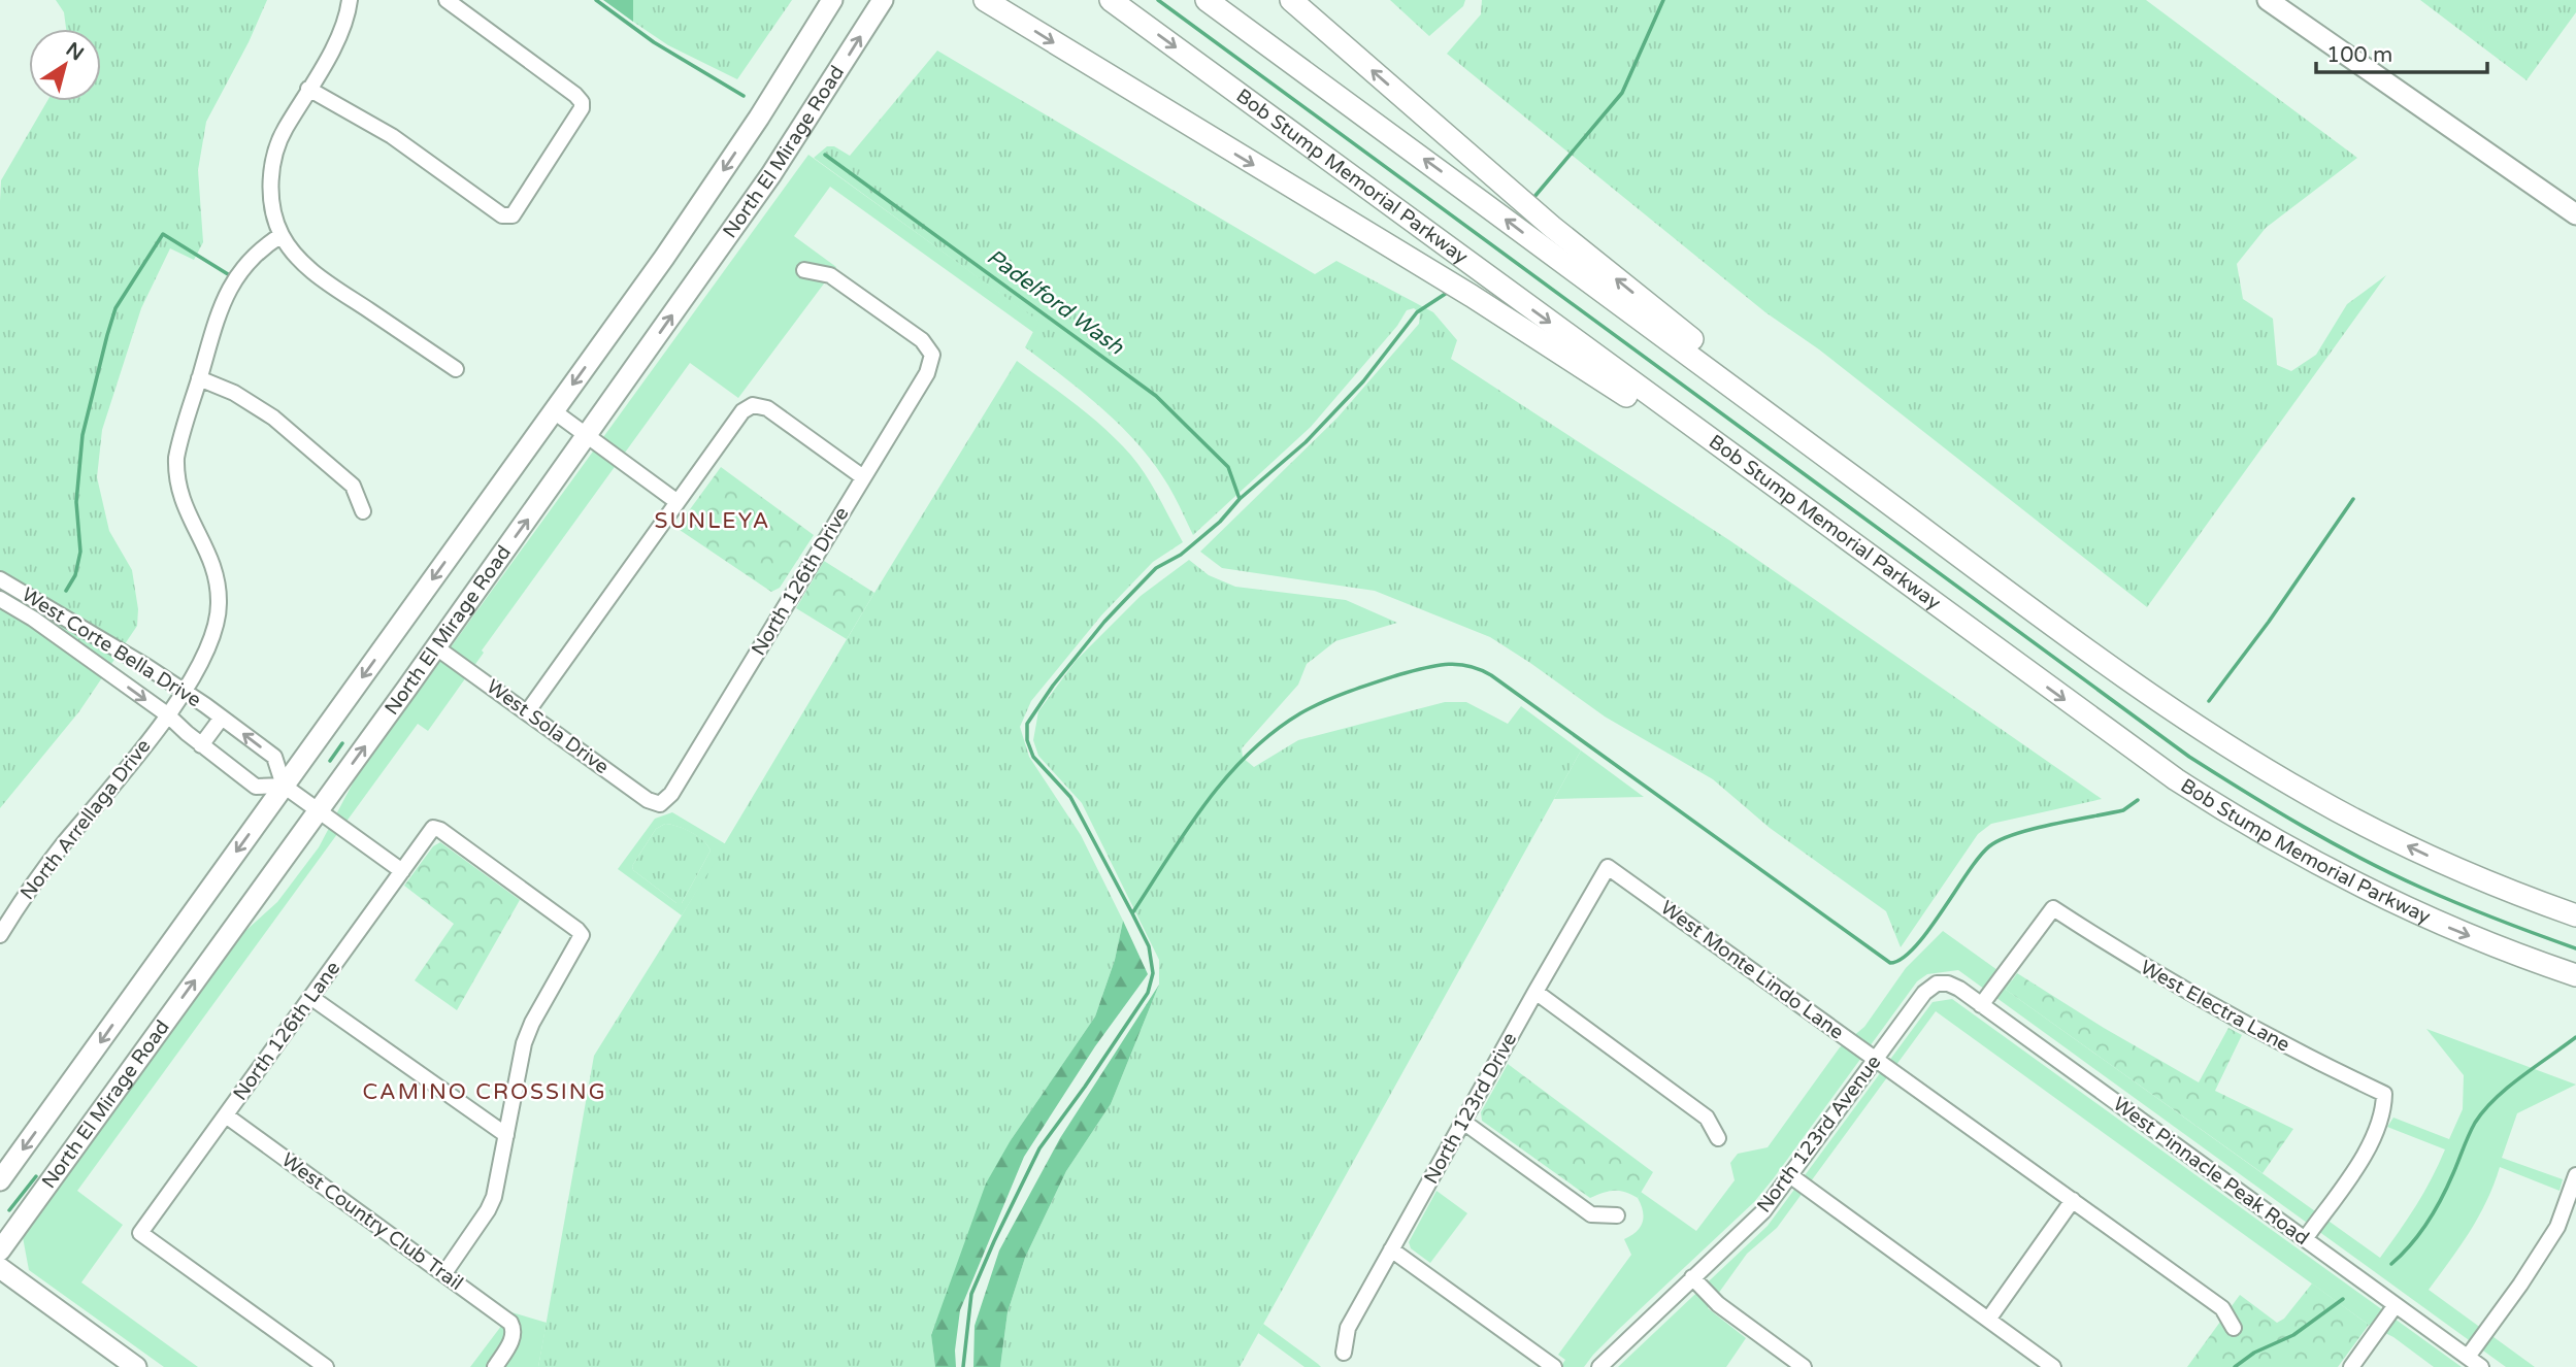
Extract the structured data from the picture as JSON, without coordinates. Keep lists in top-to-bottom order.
{
  "streets": {
    "highway": ["Bob Stump Memorial Parkway"],
    "main road": ["North El Mirage Road"],
    "street": [
      "North 126th Drive",
      "West Corte Bella Drive",
      "West Sola Drive",
      "North Arrellaga Drive",
      "West Monte Lindo Lane",
      "West Electra Lane",
      "North 126th Lane",
      "North 123rd Drive",
      "North 123rd Avenue",
      "West Pinnacle Peak Road",
      "West Country Club Trail"
    ]
  },
  "crossings": [
    ["North El Mirage Road", "West Corte Bella Drive"],
    ["North El Mirage Road", "West Sola Drive"],
    ["North 126th Drive", "West Sola Drive"],
    ["West Corte Bella Drive", "North Arrellaga Drive"],
    ["West Corte Bella Drive", "North 126th Lane"],
    ["West Monte Lindo Lane", "North 123rd Drive"],
    ["West Monte Lindo Lane", "North 123rd Avenue"],
    ["West Electra Lane", "West Pinnacle Peak Road"],
    ["North 126th Lane", "West Country Club Trail"],
    ["North 123rd Avenue", "West Pinnacle Peak Road"]
  ],
  "districts": ["SUNLEYA", "CAMINO CROSSING"],
  "water": ["Padelford Wash"],
  "scale_bar": "100 m",
  "north": "top right"
}
